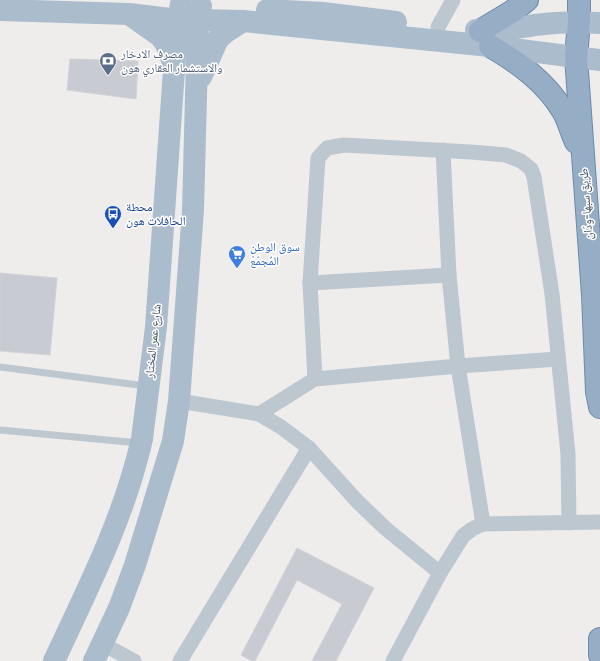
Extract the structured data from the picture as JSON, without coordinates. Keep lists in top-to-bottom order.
{
  "streets": {
    "highway": ["طريق سبها-ودّان"],
    "main road": ["شارع عمر المختار"]
  },
  "places": {
    "bank": ["مصرف الادخار والاستشمار العقاري هون"],
    "bus stop": ["محطة الحافلات هون"],
    "supermarket": ["سوق الوطن المُجمّعْ"]
  }
}
